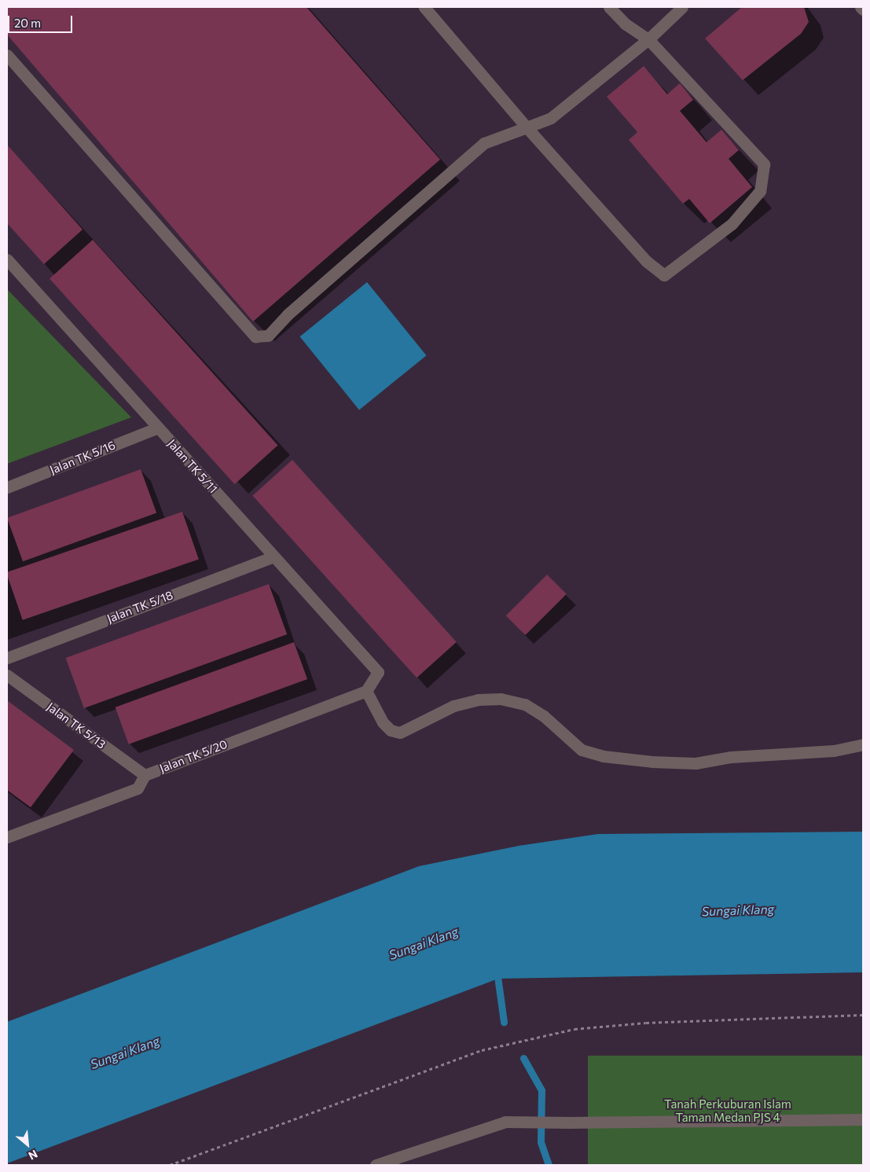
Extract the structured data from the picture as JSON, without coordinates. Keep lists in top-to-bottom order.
{
  "streets": {
    "street": [
      "Jalan TK 5/16",
      "Jalan TK 5/11",
      "Jalan TK 5/18",
      "Jalan TK 5/13",
      "Jalan TK 5/20"
    ]
  },
  "crossings": [
    ["Jalan TK 5/16", "Jalan TK 5/11"],
    ["Jalan TK 5/11", "Jalan TK 5/18"],
    ["Jalan TK 5/11", "Jalan TK 5/20"],
    ["Jalan TK 5/13", "Jalan TK 5/20"]
  ],
  "water": ["Sungai Klang"],
  "parks": ["Tanah Perkuburan Islam Taman Medan PJS 4"],
  "scale_bar": "20 m",
  "north": "bottom right"
}
